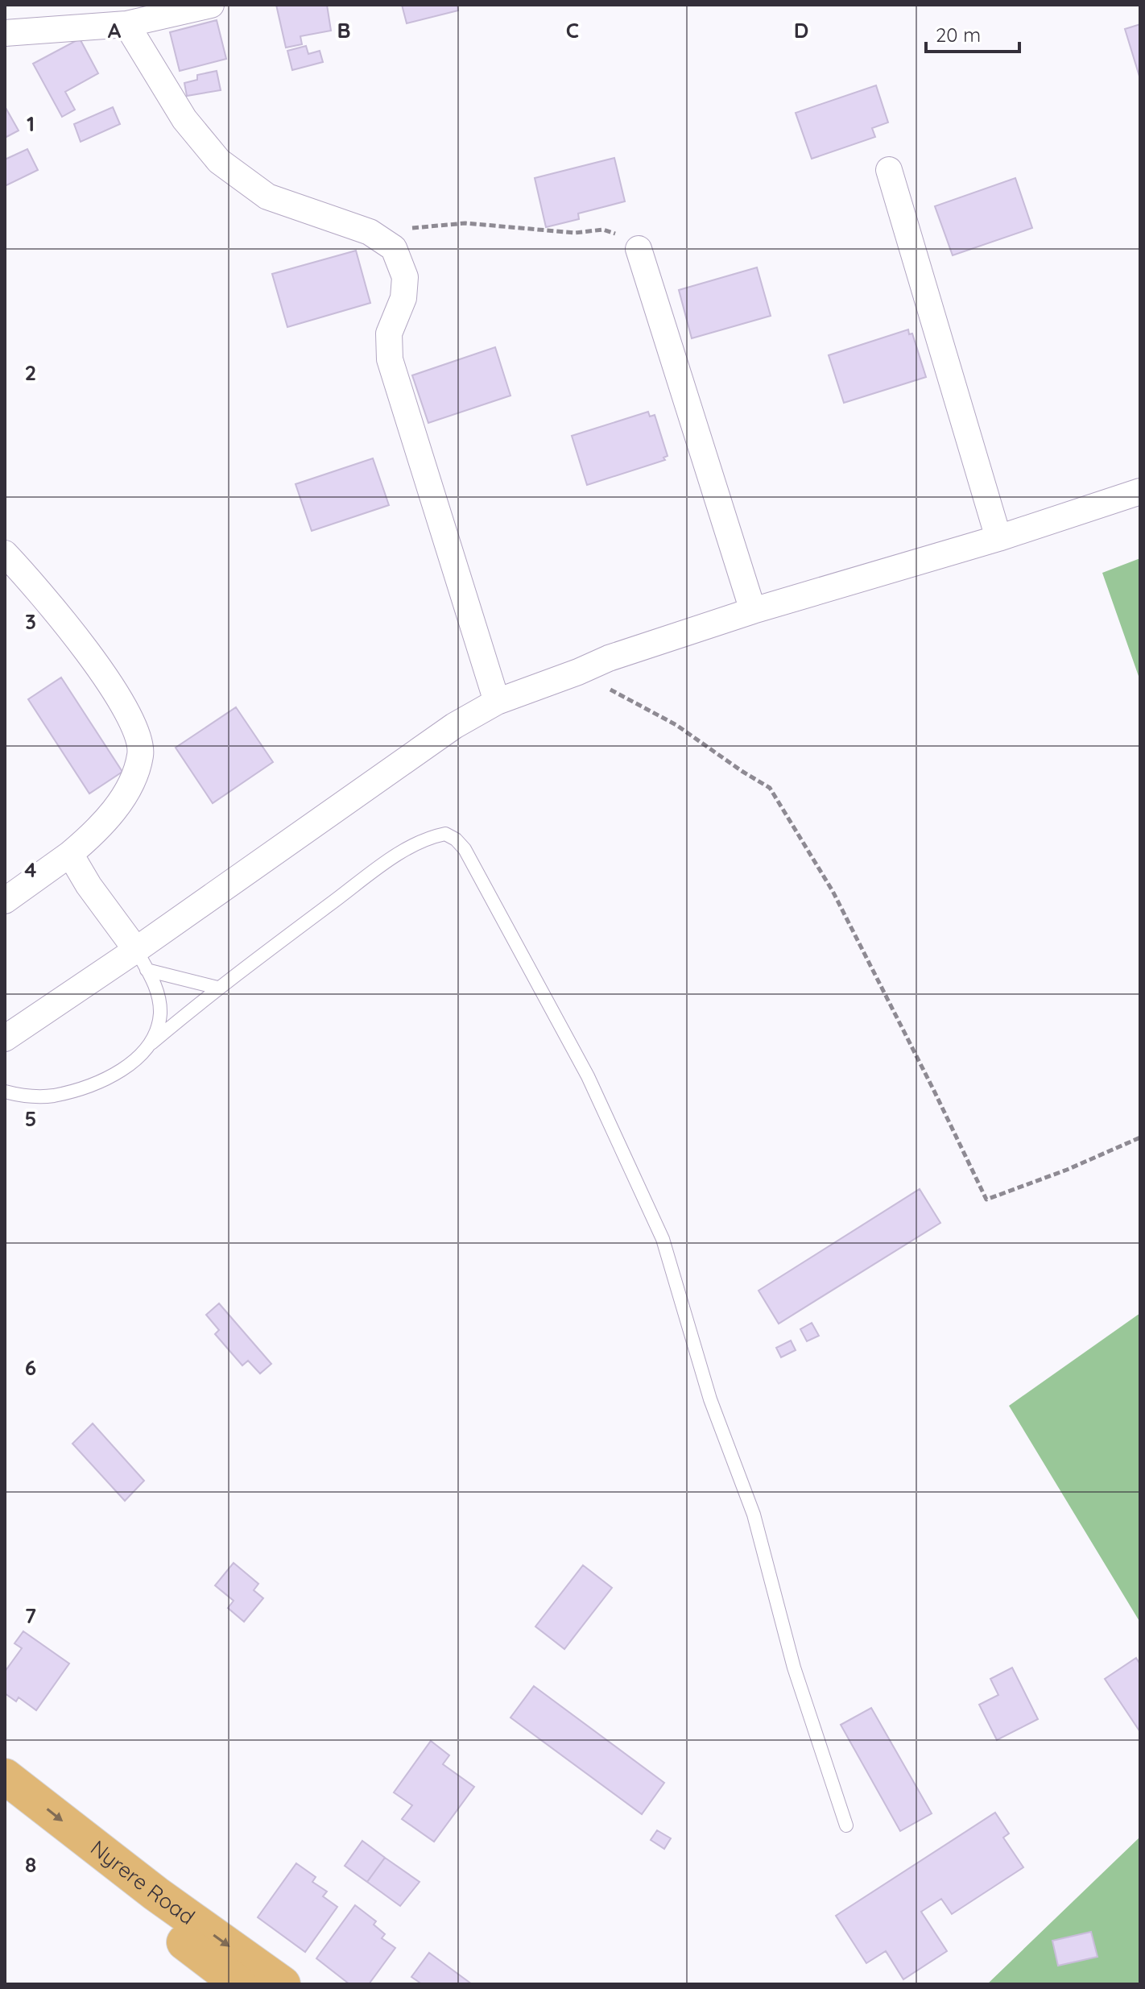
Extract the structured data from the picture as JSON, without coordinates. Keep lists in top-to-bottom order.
{
  "streets": {
    "main road": ["Nyrere Road"]
  },
  "scale_bar": "20 m",
  "grid": {
    "columns": [
      "A",
      "B",
      "C",
      "D"
    ],
    "rows": [
      "1",
      "2",
      "3",
      "4",
      "5",
      "6",
      "7",
      "8"
    ]
  }
}
